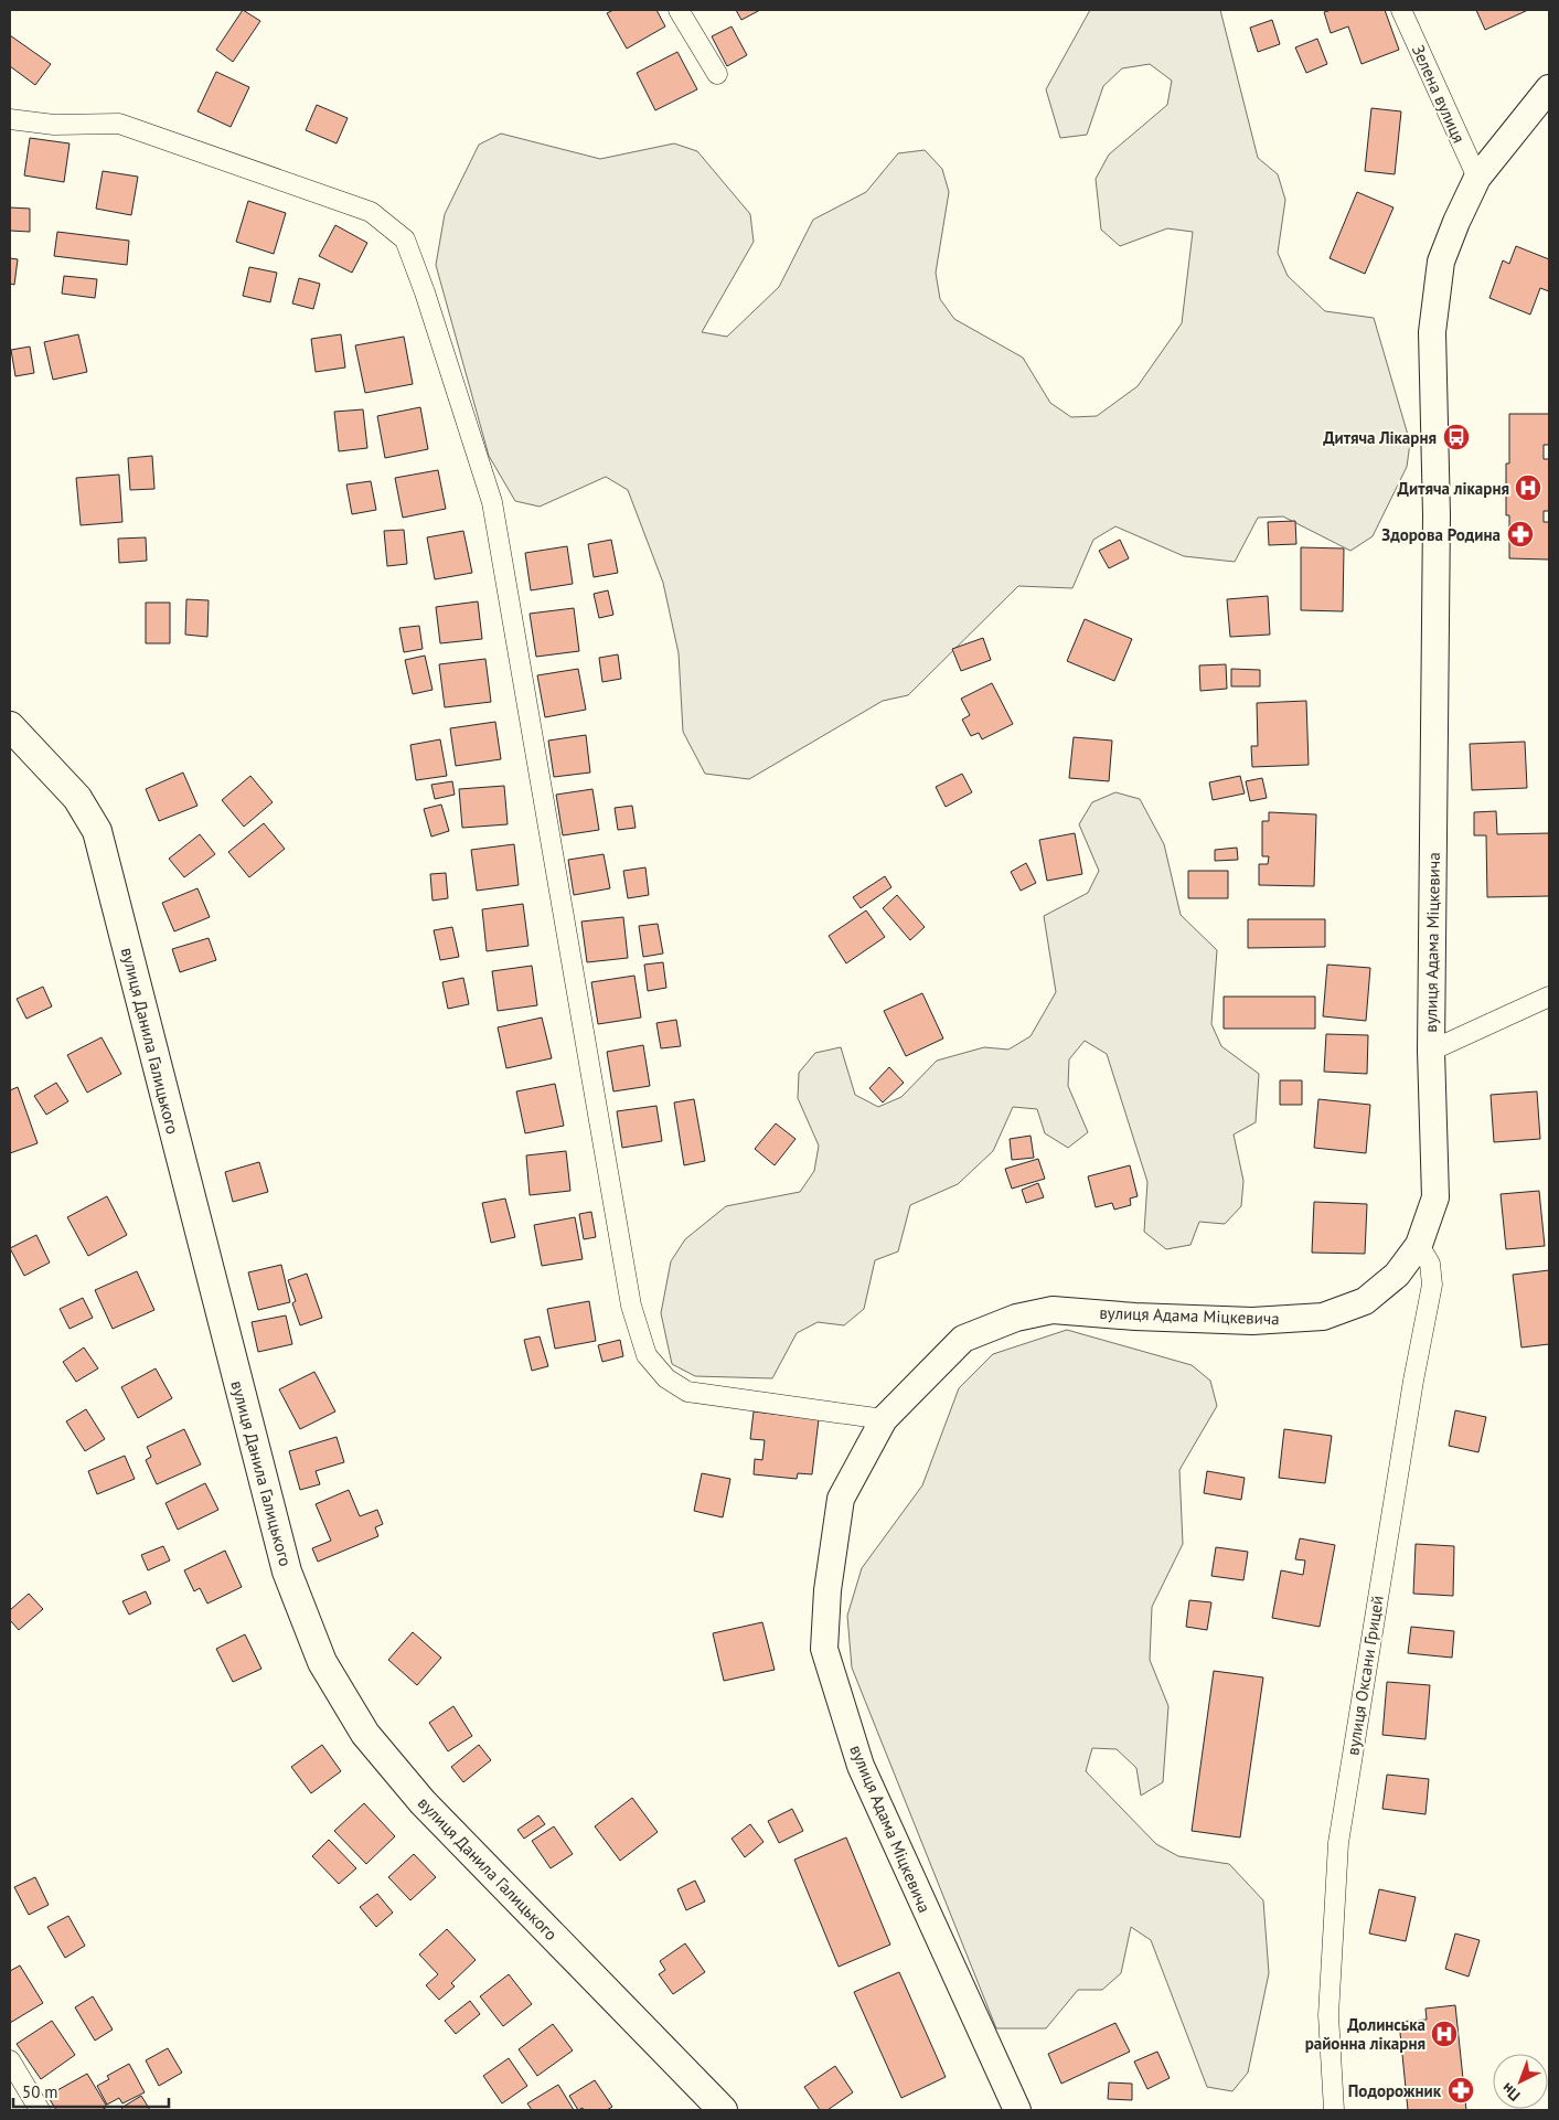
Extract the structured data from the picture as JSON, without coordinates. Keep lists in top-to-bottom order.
{
  "streets": {
    "main road": ["вулиця Данила Галицького"],
    "street": ["Зелена вулиця", "вулиця Адама Міцкевича", "вулиця Оксани Грицей"]
  },
  "crossings": [
    ["Зелена вулиця", "вулиця Адама Міцкевича"],
    ["вулиця Адама Міцкевича", "вулиця Оксани Грицей"]
  ],
  "places": {
    "bus stop": ["Дитяча Лікарня"],
    "hospital": ["Дитяча лікарня", "Долинська районна лікарня"],
    "pharmacy": ["Здорова Родина", "Подорожник"]
  },
  "scale_bar": "50 m",
  "north": "bottom left"
}
